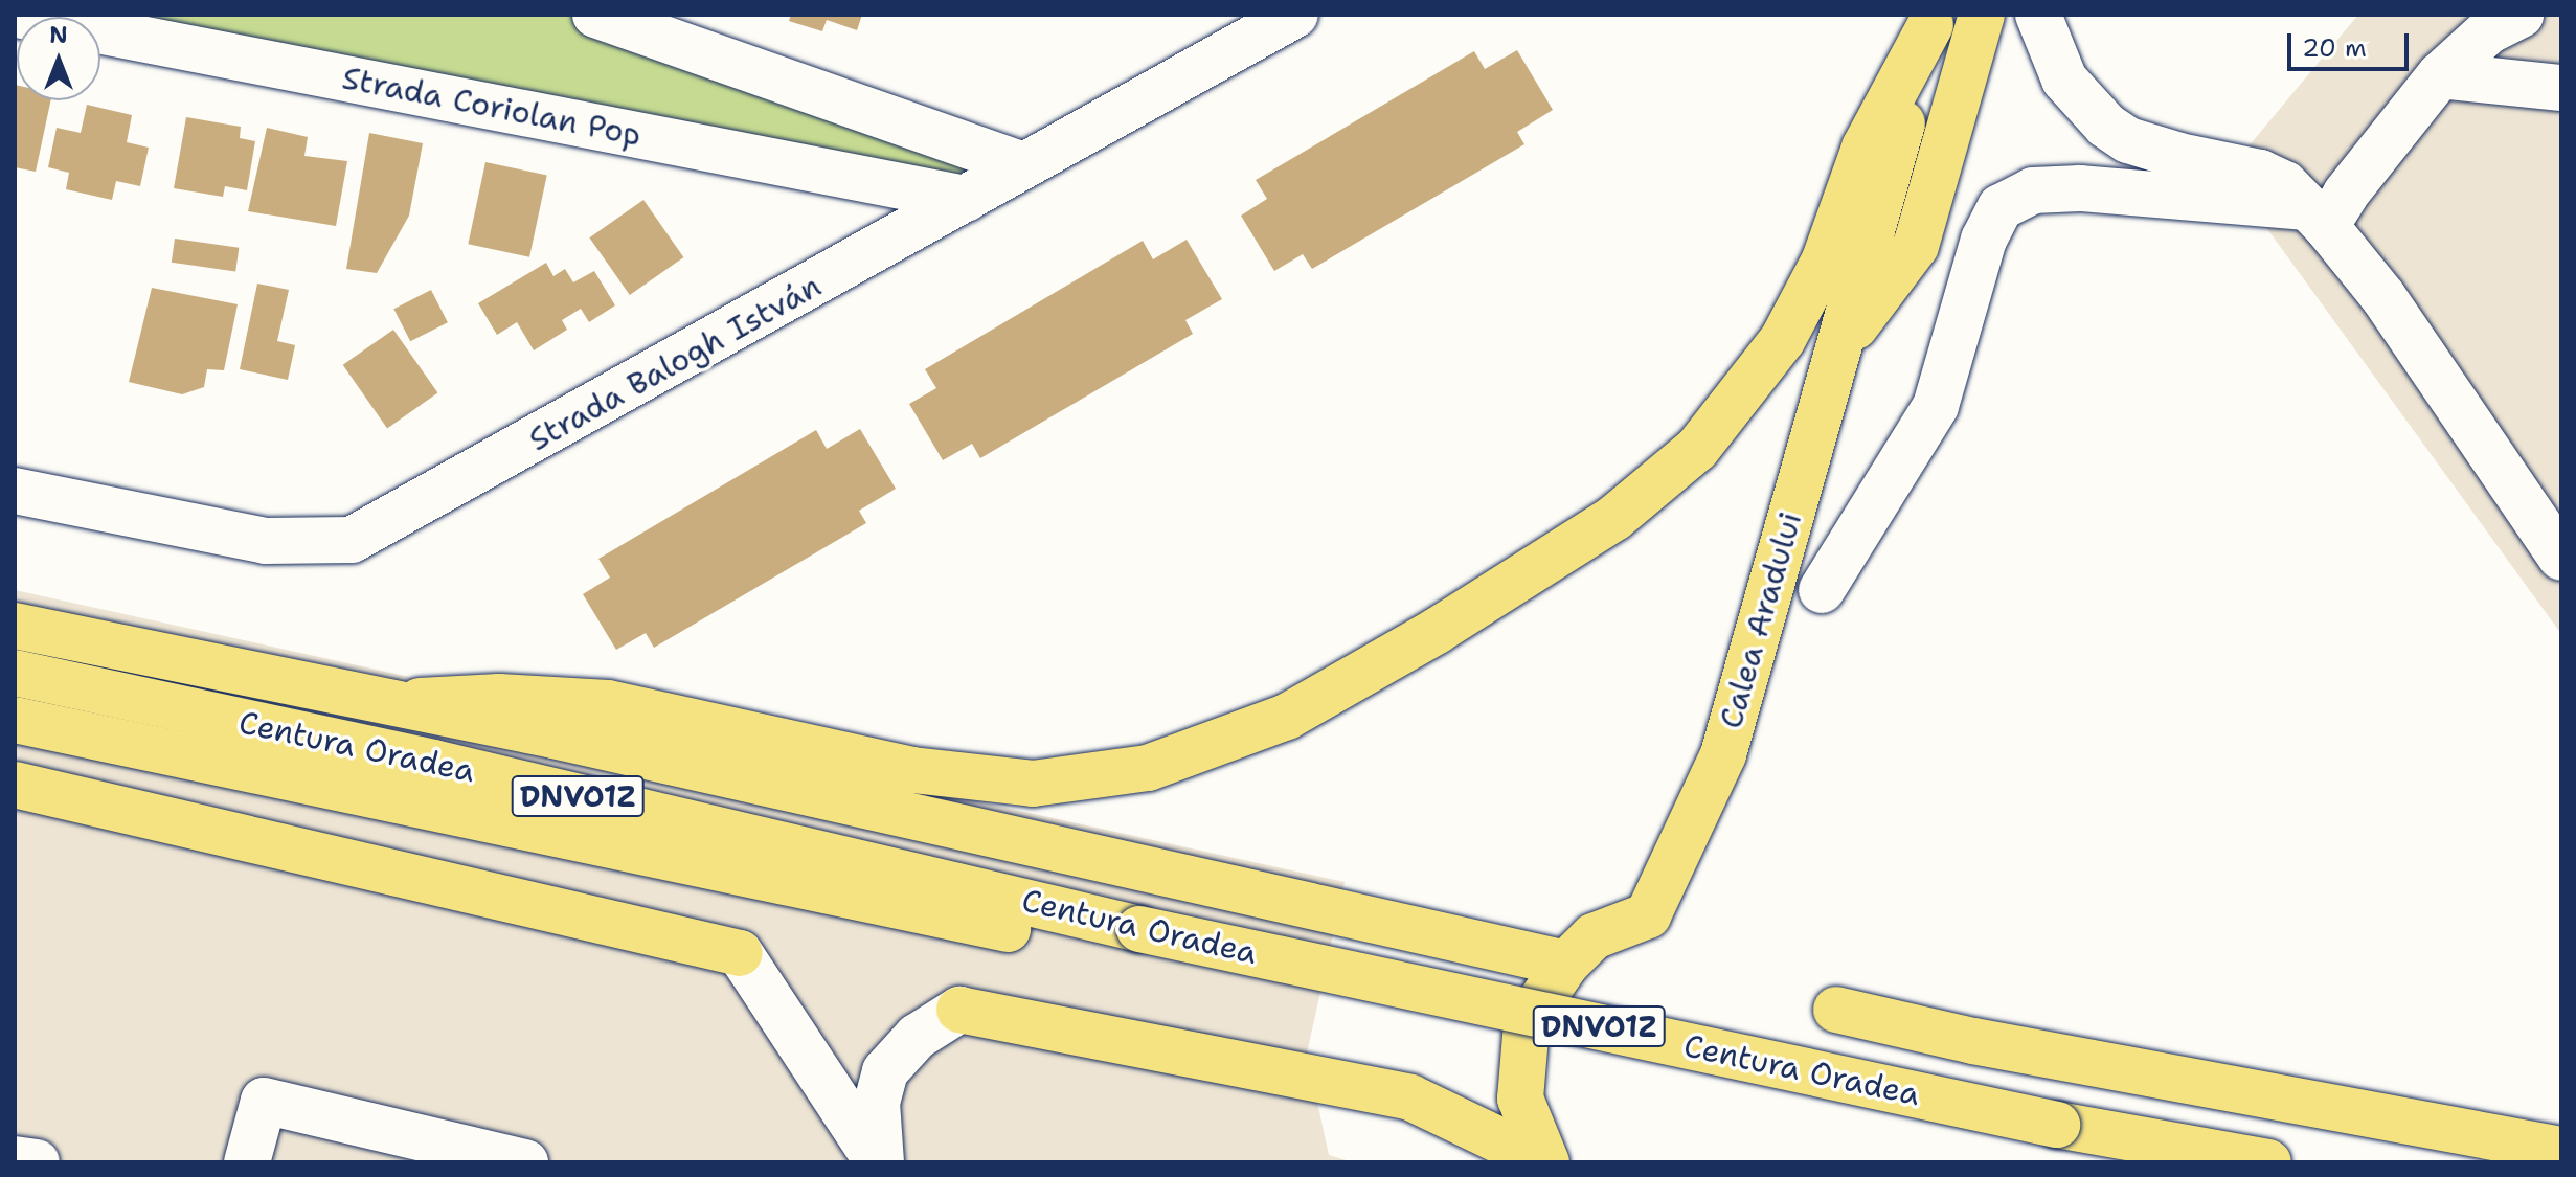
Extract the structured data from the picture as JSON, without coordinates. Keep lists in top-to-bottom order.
{
  "streets": {
    "main road": ["Calea Aradului", "Centura Oradea", "DNVO1Z"],
    "street": ["Strada Coriolan Pop", "Strada Balogh István"]
  },
  "crossings": [
    ["Strada Coriolan Pop", "Strada Balogh István"]
  ],
  "scale_bar": "20 m",
  "north": "top"
}
